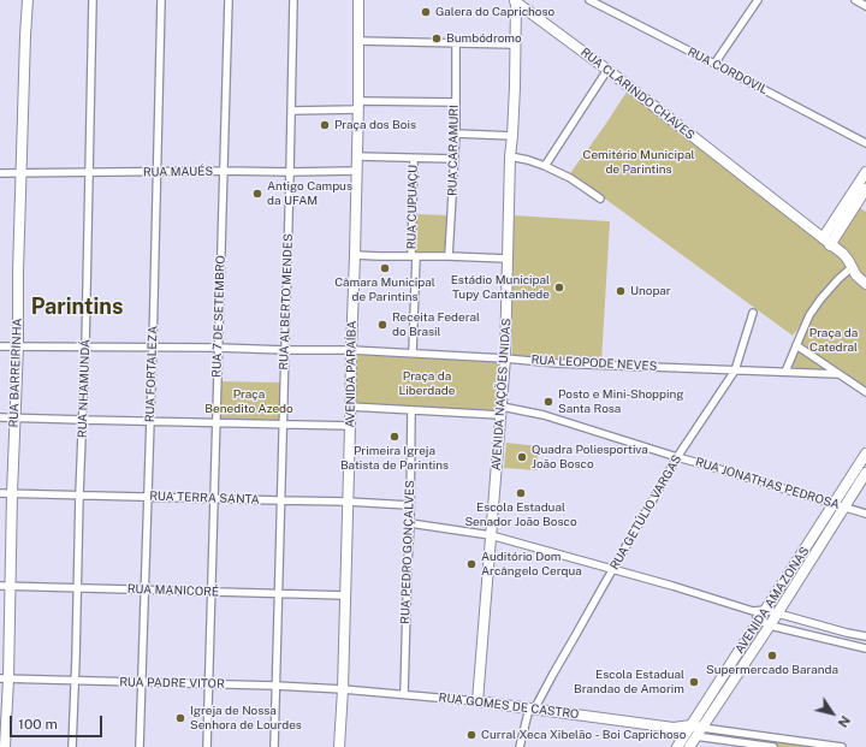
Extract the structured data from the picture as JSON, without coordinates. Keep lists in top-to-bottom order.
{
  "streets": {
    "street": [
      "RUA CORDOVIL",
      "RUA CLARINDO CHAVES",
      "RUA CARAMURI",
      "RUA MAUÉS",
      "RUA CUPUAÇU",
      "RUA ALBERTO MENDES",
      "RUA 7 DE SETEMBRO",
      "RUA LEOPODE NEVES",
      "RUA BARREIRINHA",
      "RUA FORTALEZA",
      "AVENIDA PARAÍBA",
      "RUA NHAMUNDÁ",
      "AVENIDA NAÇÕES UNIDAS",
      "RUA JONATHAS PEDROSA",
      "RUA TERRA SANTA",
      "RUA GETÚLIO VARGAS",
      "RUA PEDRO GONÇALVES",
      "RUA MANICORÉ",
      "AVENIDA AMAZONAS",
      "RUA PADRE VITOR",
      "RUA GOMES DE CASTRO"
    ]
  },
  "crossings": [
    ["RUA CLARINDO CHAVES", "AVENIDA NAÇÕES UNIDAS"],
    ["RUA MAUÉS", "RUA ALBERTO MENDES"],
    ["RUA MAUÉS", "RUA 7 DE SETEMBRO"],
    ["RUA MAUÉS", "RUA BARREIRINHA"],
    ["RUA MAUÉS", "RUA FORTALEZA"],
    ["RUA MAUÉS", "AVENIDA PARAÍBA"],
    ["RUA MAUÉS", "RUA NHAMUNDÁ"],
    ["RUA ALBERTO MENDES", "RUA LEOPODE NEVES"],
    ["RUA ALBERTO MENDES", "RUA TERRA SANTA"],
    ["RUA ALBERTO MENDES", "RUA MANICORÉ"],
    ["RUA ALBERTO MENDES", "RUA PADRE VITOR"],
    ["RUA 7 DE SETEMBRO", "RUA LEOPODE NEVES"],
    ["RUA 7 DE SETEMBRO", "RUA TERRA SANTA"],
    ["RUA 7 DE SETEMBRO", "RUA MANICORÉ"],
    ["RUA 7 DE SETEMBRO", "RUA PADRE VITOR"],
    ["RUA LEOPODE NEVES", "RUA BARREIRINHA"],
    ["RUA LEOPODE NEVES", "RUA FORTALEZA"],
    ["RUA LEOPODE NEVES", "AVENIDA PARAÍBA"],
    ["RUA LEOPODE NEVES", "RUA NHAMUNDÁ"],
    ["RUA LEOPODE NEVES", "AVENIDA NAÇÕES UNIDAS"],
    ["RUA LEOPODE NEVES", "RUA GETÚLIO VARGAS"],
    ["RUA BARREIRINHA", "RUA TERRA SANTA"],
    ["RUA BARREIRINHA", "RUA MANICORÉ"],
    ["RUA BARREIRINHA", "RUA PADRE VITOR"],
    ["RUA FORTALEZA", "RUA TERRA SANTA"],
    ["RUA FORTALEZA", "RUA MANICORÉ"],
    ["RUA FORTALEZA", "RUA PADRE VITOR"],
    ["AVENIDA PARAÍBA", "RUA JONATHAS PEDROSA"],
    ["AVENIDA PARAÍBA", "RUA TERRA SANTA"],
    ["AVENIDA PARAÍBA", "RUA MANICORÉ"],
    ["AVENIDA PARAÍBA", "RUA PADRE VITOR"],
    ["AVENIDA PARAÍBA", "RUA GOMES DE CASTRO"],
    ["RUA NHAMUNDÁ", "RUA TERRA SANTA"],
    ["RUA NHAMUNDÁ", "RUA MANICORÉ"],
    ["RUA NHAMUNDÁ", "RUA PADRE VITOR"],
    ["AVENIDA NAÇÕES UNIDAS", "RUA JONATHAS PEDROSA"],
    ["AVENIDA NAÇÕES UNIDAS", "RUA GOMES DE CASTRO"],
    ["RUA JONATHAS PEDROSA", "RUA GETÚLIO VARGAS"],
    ["RUA JONATHAS PEDROSA", "RUA PEDRO GONÇALVES"],
    ["RUA JONATHAS PEDROSA", "AVENIDA AMAZONAS"],
    ["RUA TERRA SANTA", "RUA PEDRO GONÇALVES"],
    ["RUA GETÚLIO VARGAS", "RUA GOMES DE CASTRO"],
    ["RUA PEDRO GONÇALVES", "RUA GOMES DE CASTRO"],
    ["AVENIDA AMAZONAS", "RUA GOMES DE CASTRO"],
    ["RUA PADRE VITOR", "RUA GOMES DE CASTRO"]
  ],
  "districts": ["Parintins"],
  "parks": [
    "Cemitério Municipal de Parintins",
    "Praça da Catedral",
    "Praça da Liberdade",
    "Praça Benedito Azedo"
  ],
  "places": [
    "Galera do Caprichoso",
    "Bumbódromo",
    "Praça dos Bois",
    "Antigo Campus da UFAM",
    "Câmara Municipal de Parintins",
    "Estádio Municipal Tupy Cantanhede",
    "Unopar",
    "Receita Federal do Brasil",
    "Posto e Mini-Shopping Santa Rosa",
    "Primeira Igreja Batista de Parintins",
    "Quadra Poliesportiva João Bosco",
    "Escola Estadual Senador João Bosco",
    "Auditório Dom Arcângelo Cerqua",
    "Supermercado Baranda",
    "Escola Estadual Brandao de Amorim",
    "Igreja de Nossa Senhora de Lourdes",
    "Curral Xeca Xibelão - Boi Caprichoso"
  ],
  "scale_bar": "100 m",
  "north": "bottom right"
}
